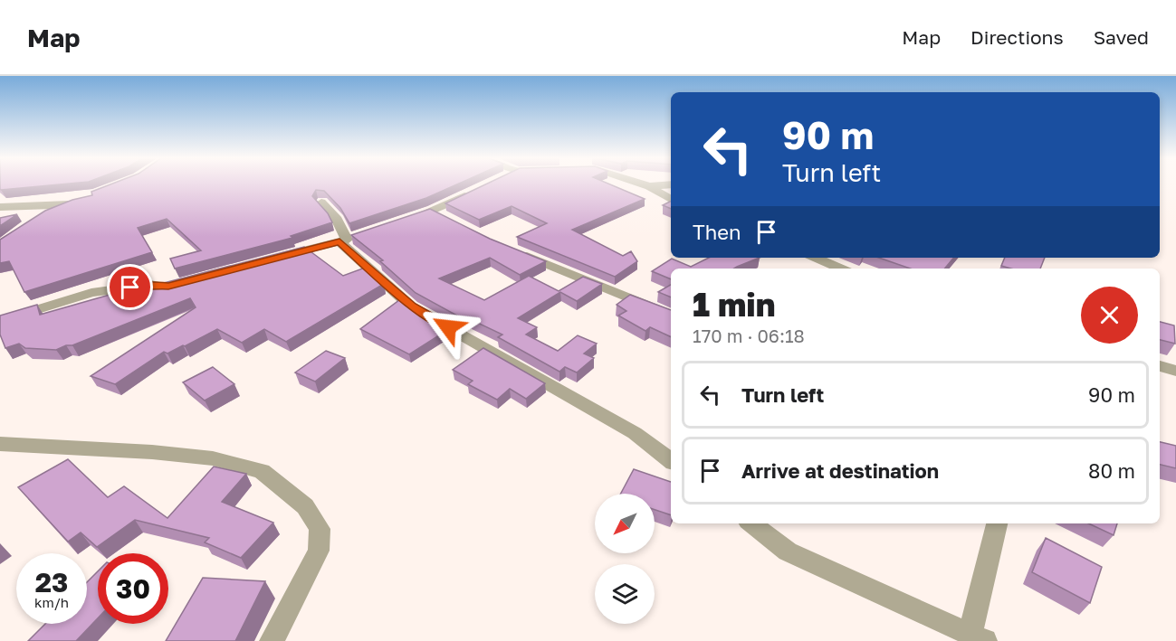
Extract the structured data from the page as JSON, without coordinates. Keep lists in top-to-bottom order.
{
  "north": "bottom left",
  "page": {
    "header": "Map",
    "nav": ["Map", "Directions", "Saved"],
    "turn": ["90 m", "Turn left"],
    "then": "Then",
    "heading": ["1 min", "170 m · 06:18"],
    "list": [
      {
        "name": "Turn left",
        "value": "90 m"
      },
      {
        "name": "Arrive at destination",
        "value": "80 m"
      }
    ],
    "speed": "23 km/h",
    "limit": "30"
  }
}
